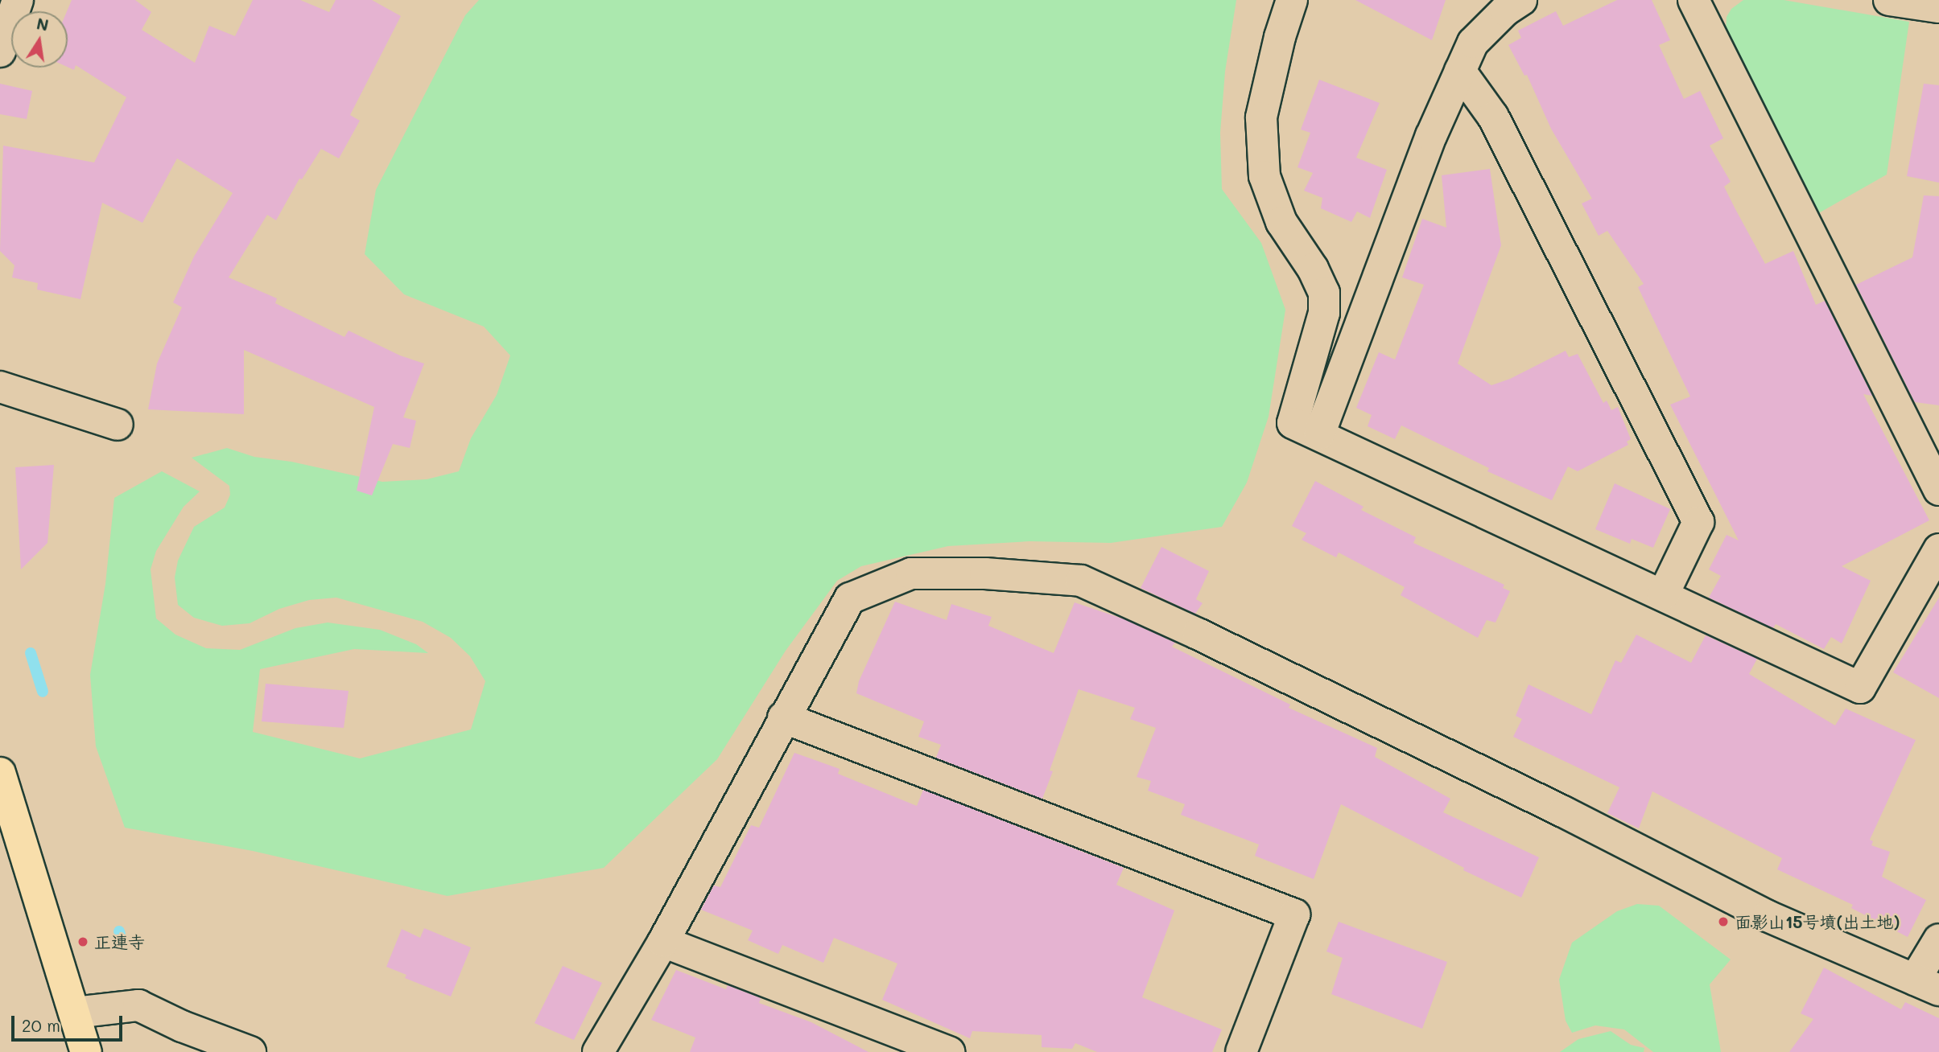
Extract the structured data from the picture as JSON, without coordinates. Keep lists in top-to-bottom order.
{
  "places": ["面影山15号墳(出土地)", "正連寺"],
  "scale_bar": "20 m",
  "north": "top"
}
